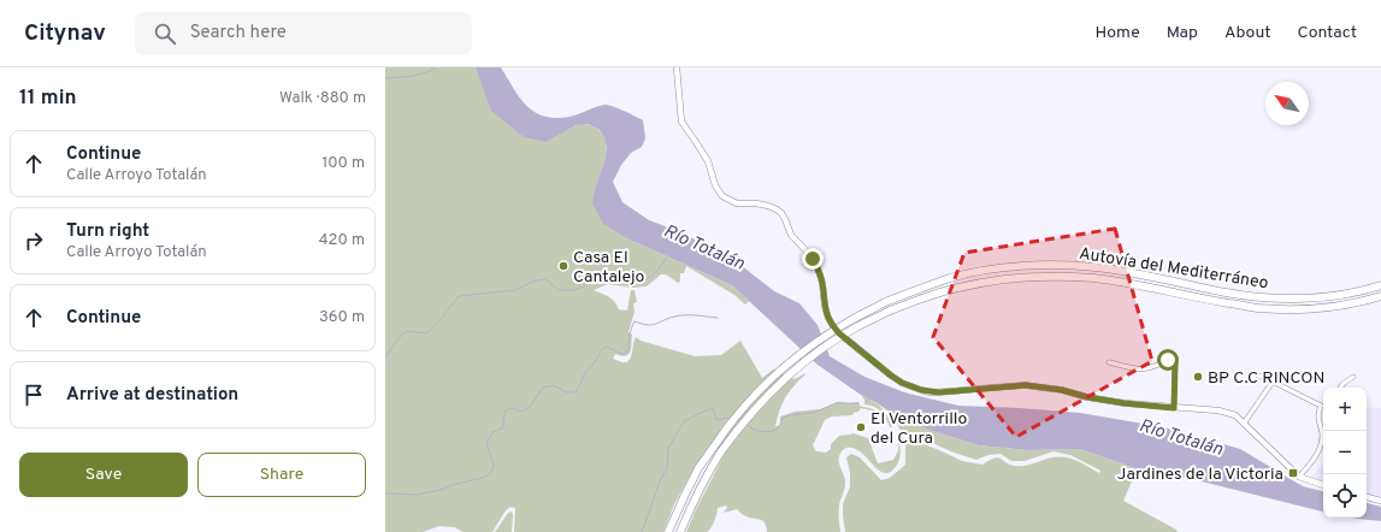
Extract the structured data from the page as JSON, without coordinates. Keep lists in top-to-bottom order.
{
  "streets": {
    "highway": ["Autovía del Mediterráneo"]
  },
  "water": ["Río Totalán"],
  "places": {
    "other": ["Casa El Cantalejo", "BP C.C RINCON", "El Ventorrillo del Cura"],
    "transit": ["Jardines de la Victoria"]
  },
  "north": "top left",
  "page": {
    "header": "Citynav",
    "search": "Search here",
    "nav": [
      "Home",
      "Map",
      "About",
      "Contact"
    ],
    "heading": ["11 min", "Walk · 880 m"],
    "list": [
      ["Continue", "Calle Arroyo Totalán", "100 m"],
      ["Turn right", "Calle Arroyo Totalán", "420 m"],
      ["Continue", "360 m"],
      "Arrive at destination"
    ],
    "map_buttons": ["+", "−"],
    "buttons": ["Save", "Share"]
  }
}
